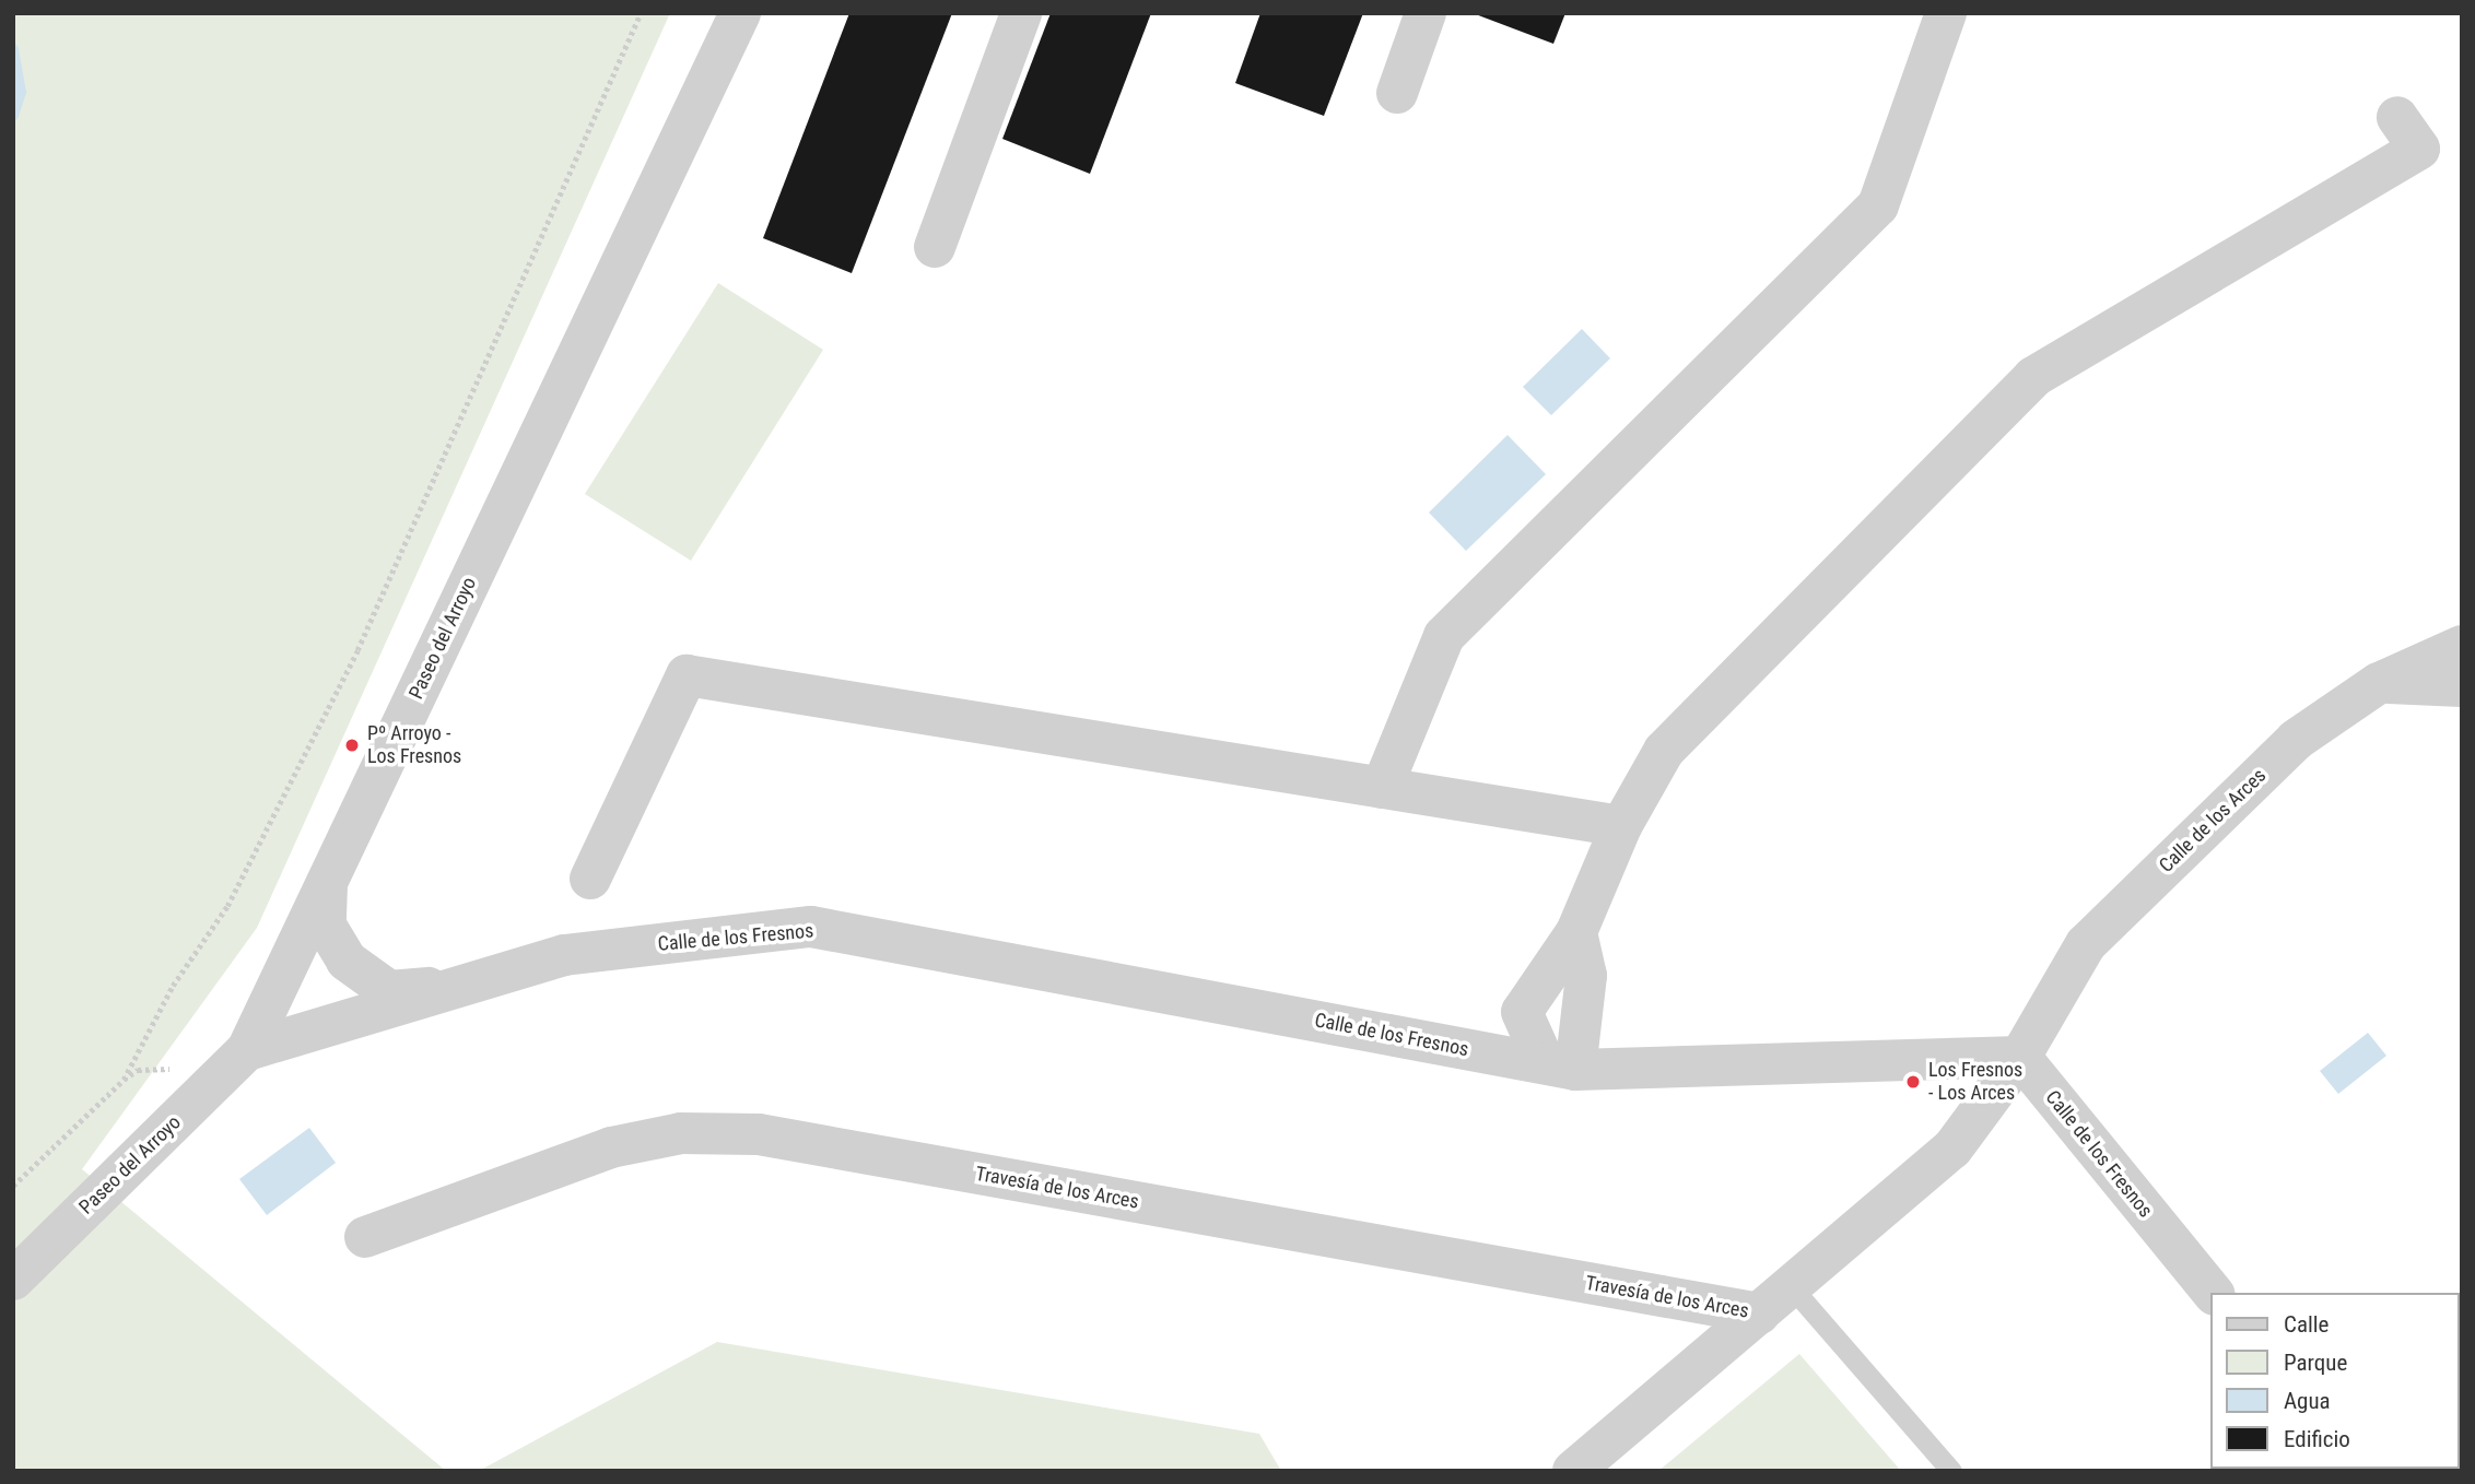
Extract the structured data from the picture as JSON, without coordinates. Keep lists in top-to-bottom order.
{
  "streets": {
    "street": [
      "Paseo del Arroyo",
      "Calle de los Arces",
      "Calle de los Fresnos",
      "Travesía de los Arces"
    ]
  },
  "crossings": [
    ["Paseo del Arroyo", "Calle de los Fresnos"],
    ["Calle de los Arces", "Calle de los Fresnos"],
    ["Calle de los Arces", "Travesía de los Arces"]
  ],
  "places": ["Pº Arroyo - Los Fresnos", "Los Fresnos - Los Arces"],
  "legend": [
    "Calle",
    "Parque",
    "Agua",
    "Edificio"
  ]
}
